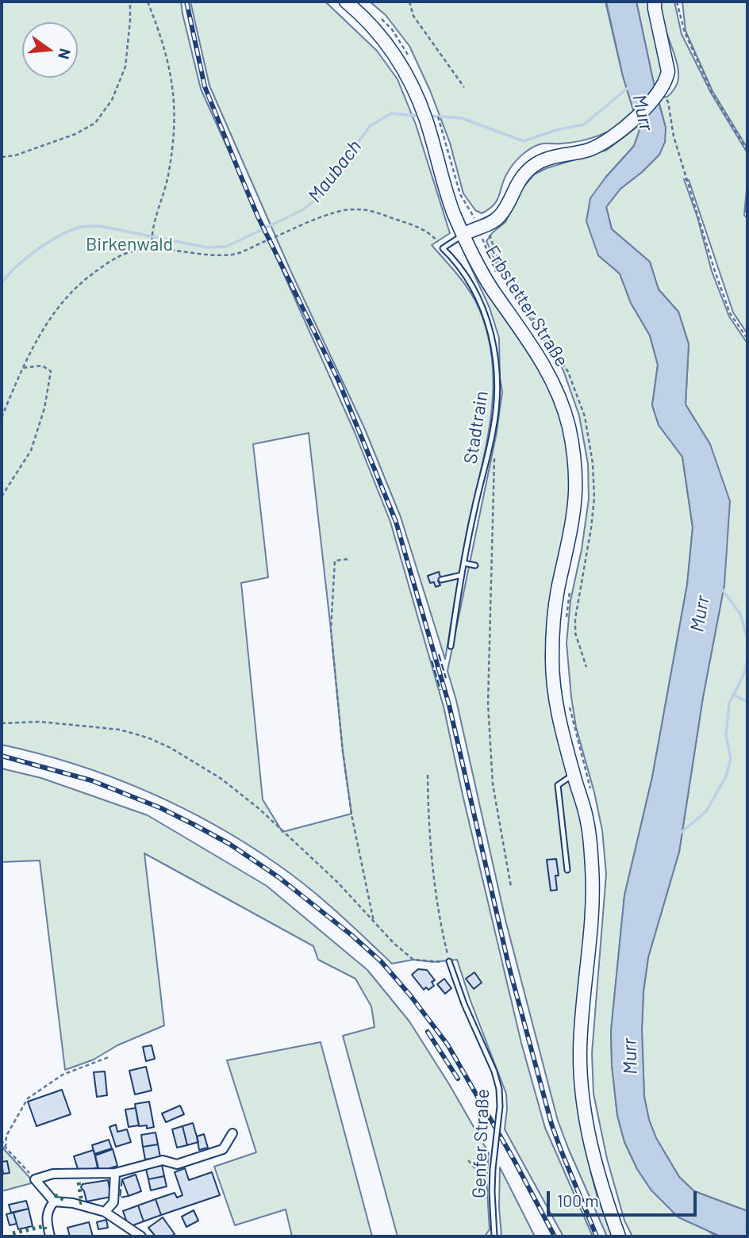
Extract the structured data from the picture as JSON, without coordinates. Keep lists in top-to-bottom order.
{
  "streets": {
    "street": ["Erbstetter Straße"],
    "lane": ["Stadtrain", "Genfer Straße"]
  },
  "water": ["Murr", "Maubach"],
  "parks": ["Birkenwald"],
  "scale_bar": "100 m",
  "north": "right"
}
